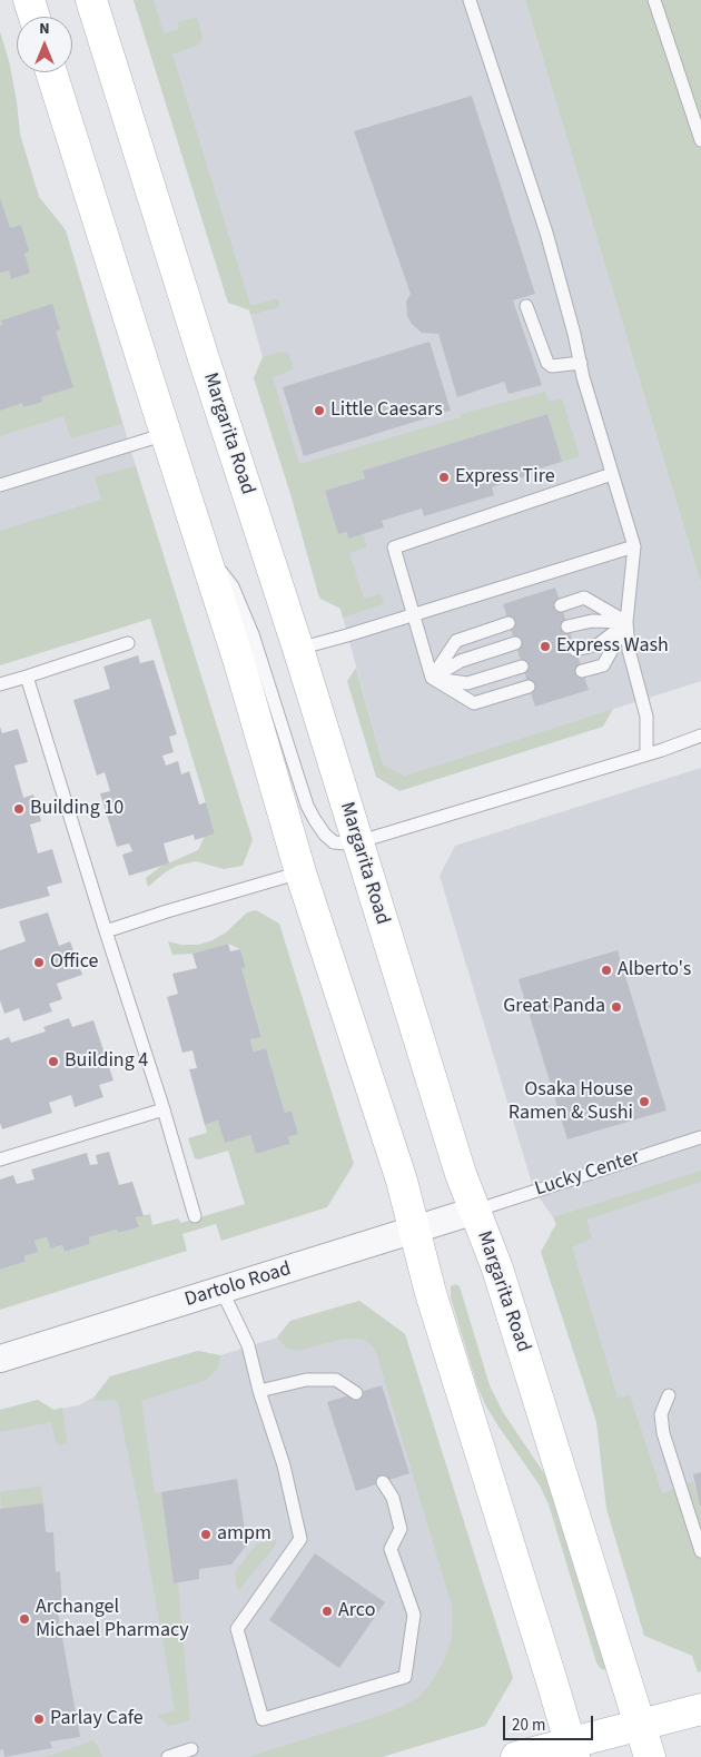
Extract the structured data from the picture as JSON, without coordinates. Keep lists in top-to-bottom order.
{
  "streets": {
    "main road": ["Margarita Road"],
    "street": ["Dartolo Road"],
    "lane": ["Lucky Center"]
  },
  "crossings": [
    ["Margarita Road", "Lucky Center"],
    ["Margarita Road", "Dartolo Road"],
    ["Lucky Center", "Dartolo Road"]
  ],
  "places": [
    "Little Caesars",
    "Express Tire",
    "Express Wash",
    "Building 10",
    "Office",
    "Alberto's",
    "Great Panda",
    "Building 4",
    "Osaka House Ramen & Sushi",
    "ampm",
    "Arco",
    "Archangel Michael Pharmacy",
    "Parlay Cafe"
  ],
  "scale_bar": "20 m",
  "north": "top"
}
